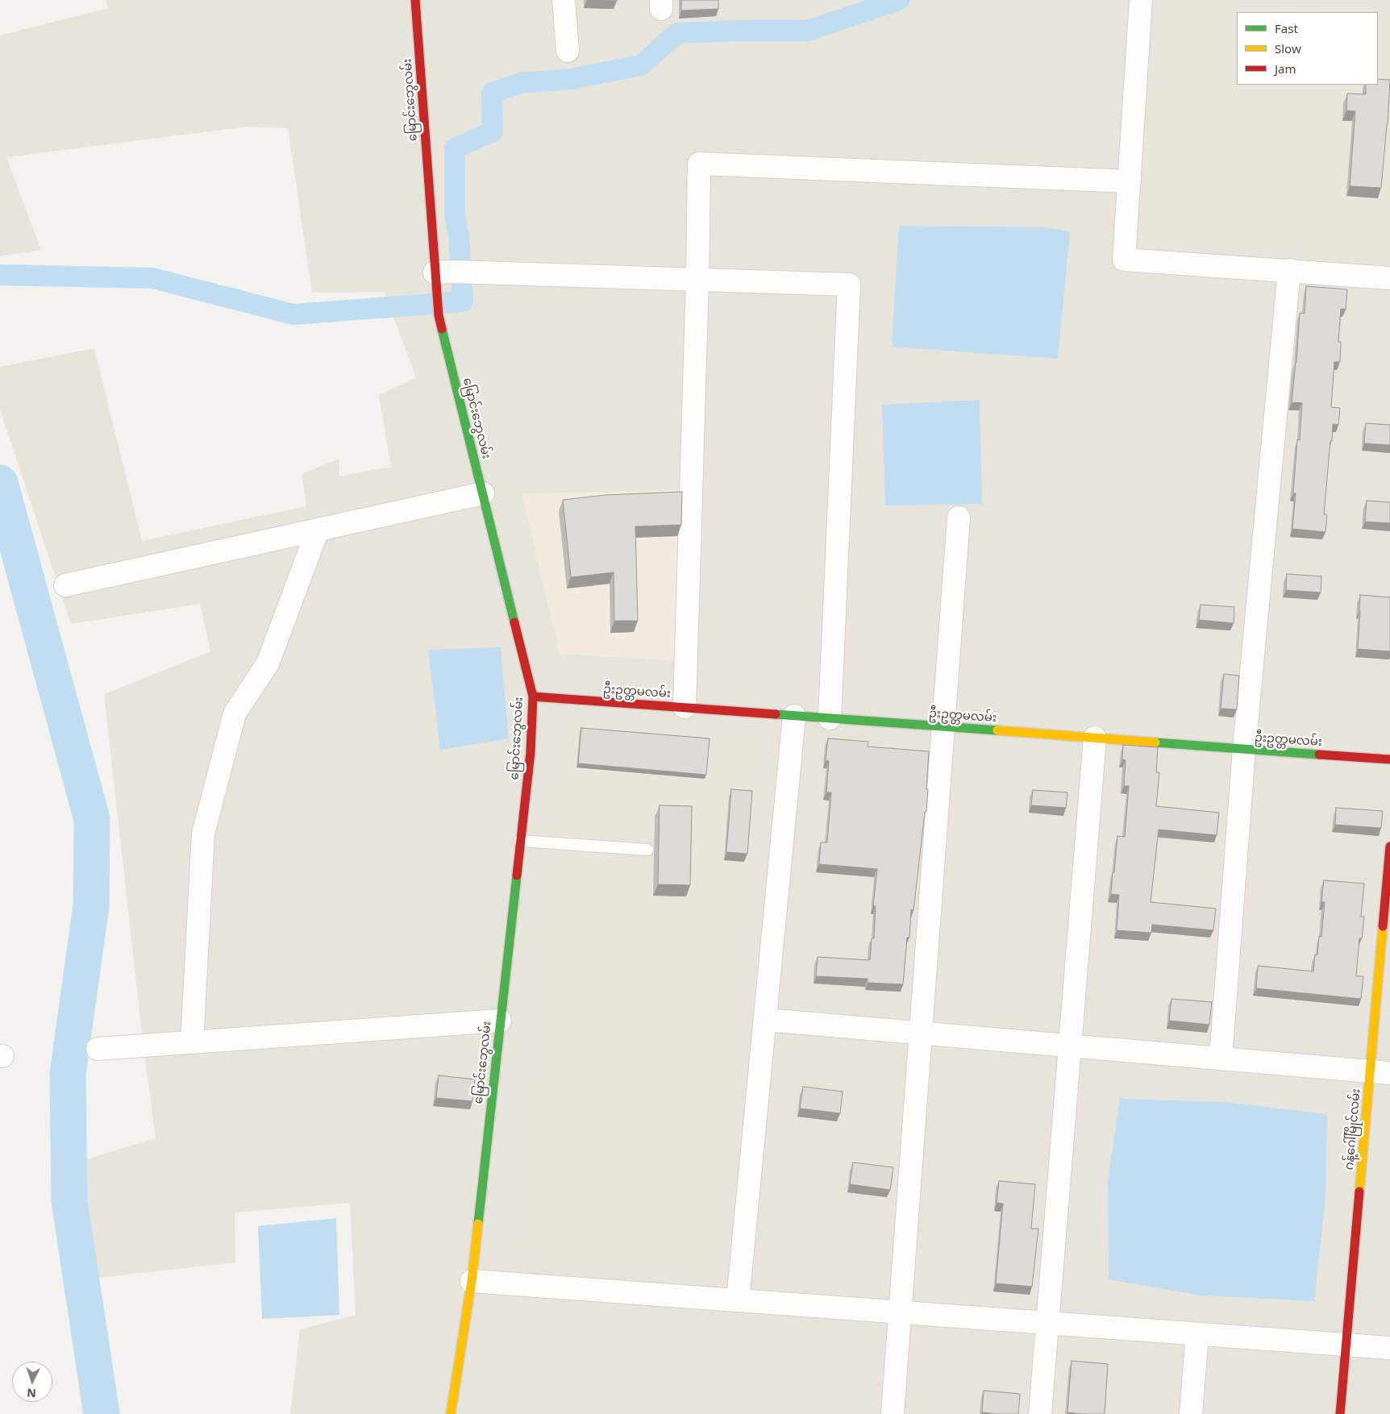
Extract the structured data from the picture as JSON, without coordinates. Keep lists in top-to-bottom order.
{
  "streets": {
    "street": ["မြောင်းဘွေလမ်း", "ဦးဥတ္တမလမ်း", "ဂန့်ဂေါ်မြိုင်လမ်း"]
  },
  "crossings": [
    ["မြောင်းဘွေလမ်း", "ဦးဥတ္တမလမ်း"]
  ],
  "legend": ["Fast", "Slow", "Jam"],
  "north": "bottom"
}
